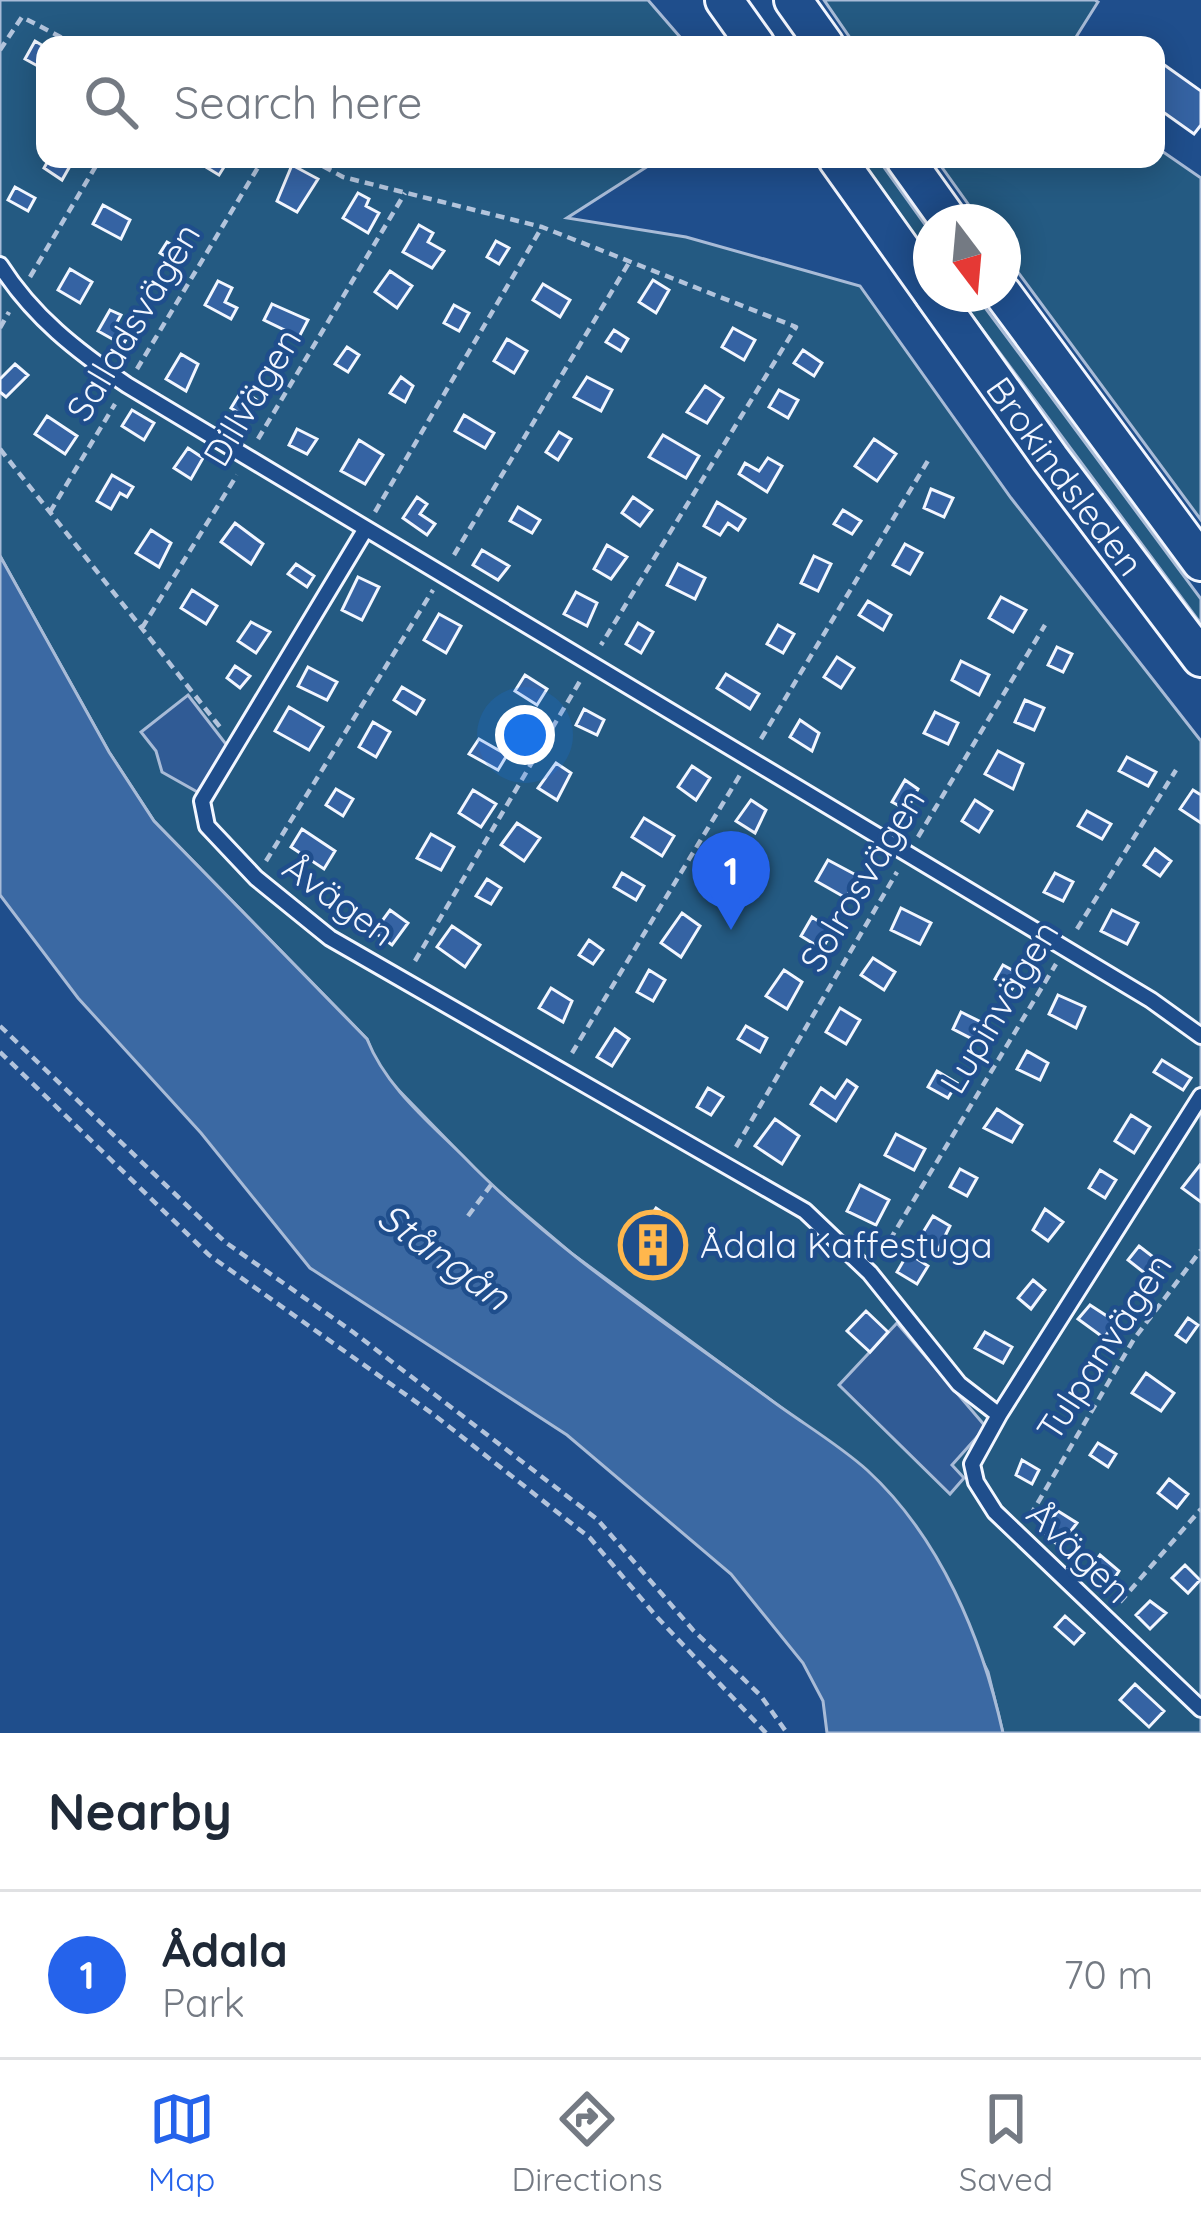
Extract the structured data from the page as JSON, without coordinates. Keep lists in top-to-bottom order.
{
  "streets": {
    "main road": ["Brokindsleden"],
    "lane": ["Åvägen"],
    "path": [
      "Salladsvägen",
      "Dillvägen",
      "Solrosvägen",
      "Lupinvägen",
      "Tulpanvägen"
    ]
  },
  "crossings": [
    ["Solrosvägen", "Åvägen"],
    ["Åvägen", "Lupinvägen"],
    ["Åvägen", "Tulpanvägen"]
  ],
  "water": ["Stångån"],
  "places": {
    "building": ["Ådala Kaffestuga"]
  },
  "north": "bottom",
  "page": {
    "search": "Search here",
    "pins": "1",
    "heading": "Nearby",
    "list": [
      {
        "mark": "1",
        "name": "Ådala",
        "note": "Park",
        "value": "70 m"
      }
    ],
    "nav": ["Map", "Directions", "Saved"]
  }
}
